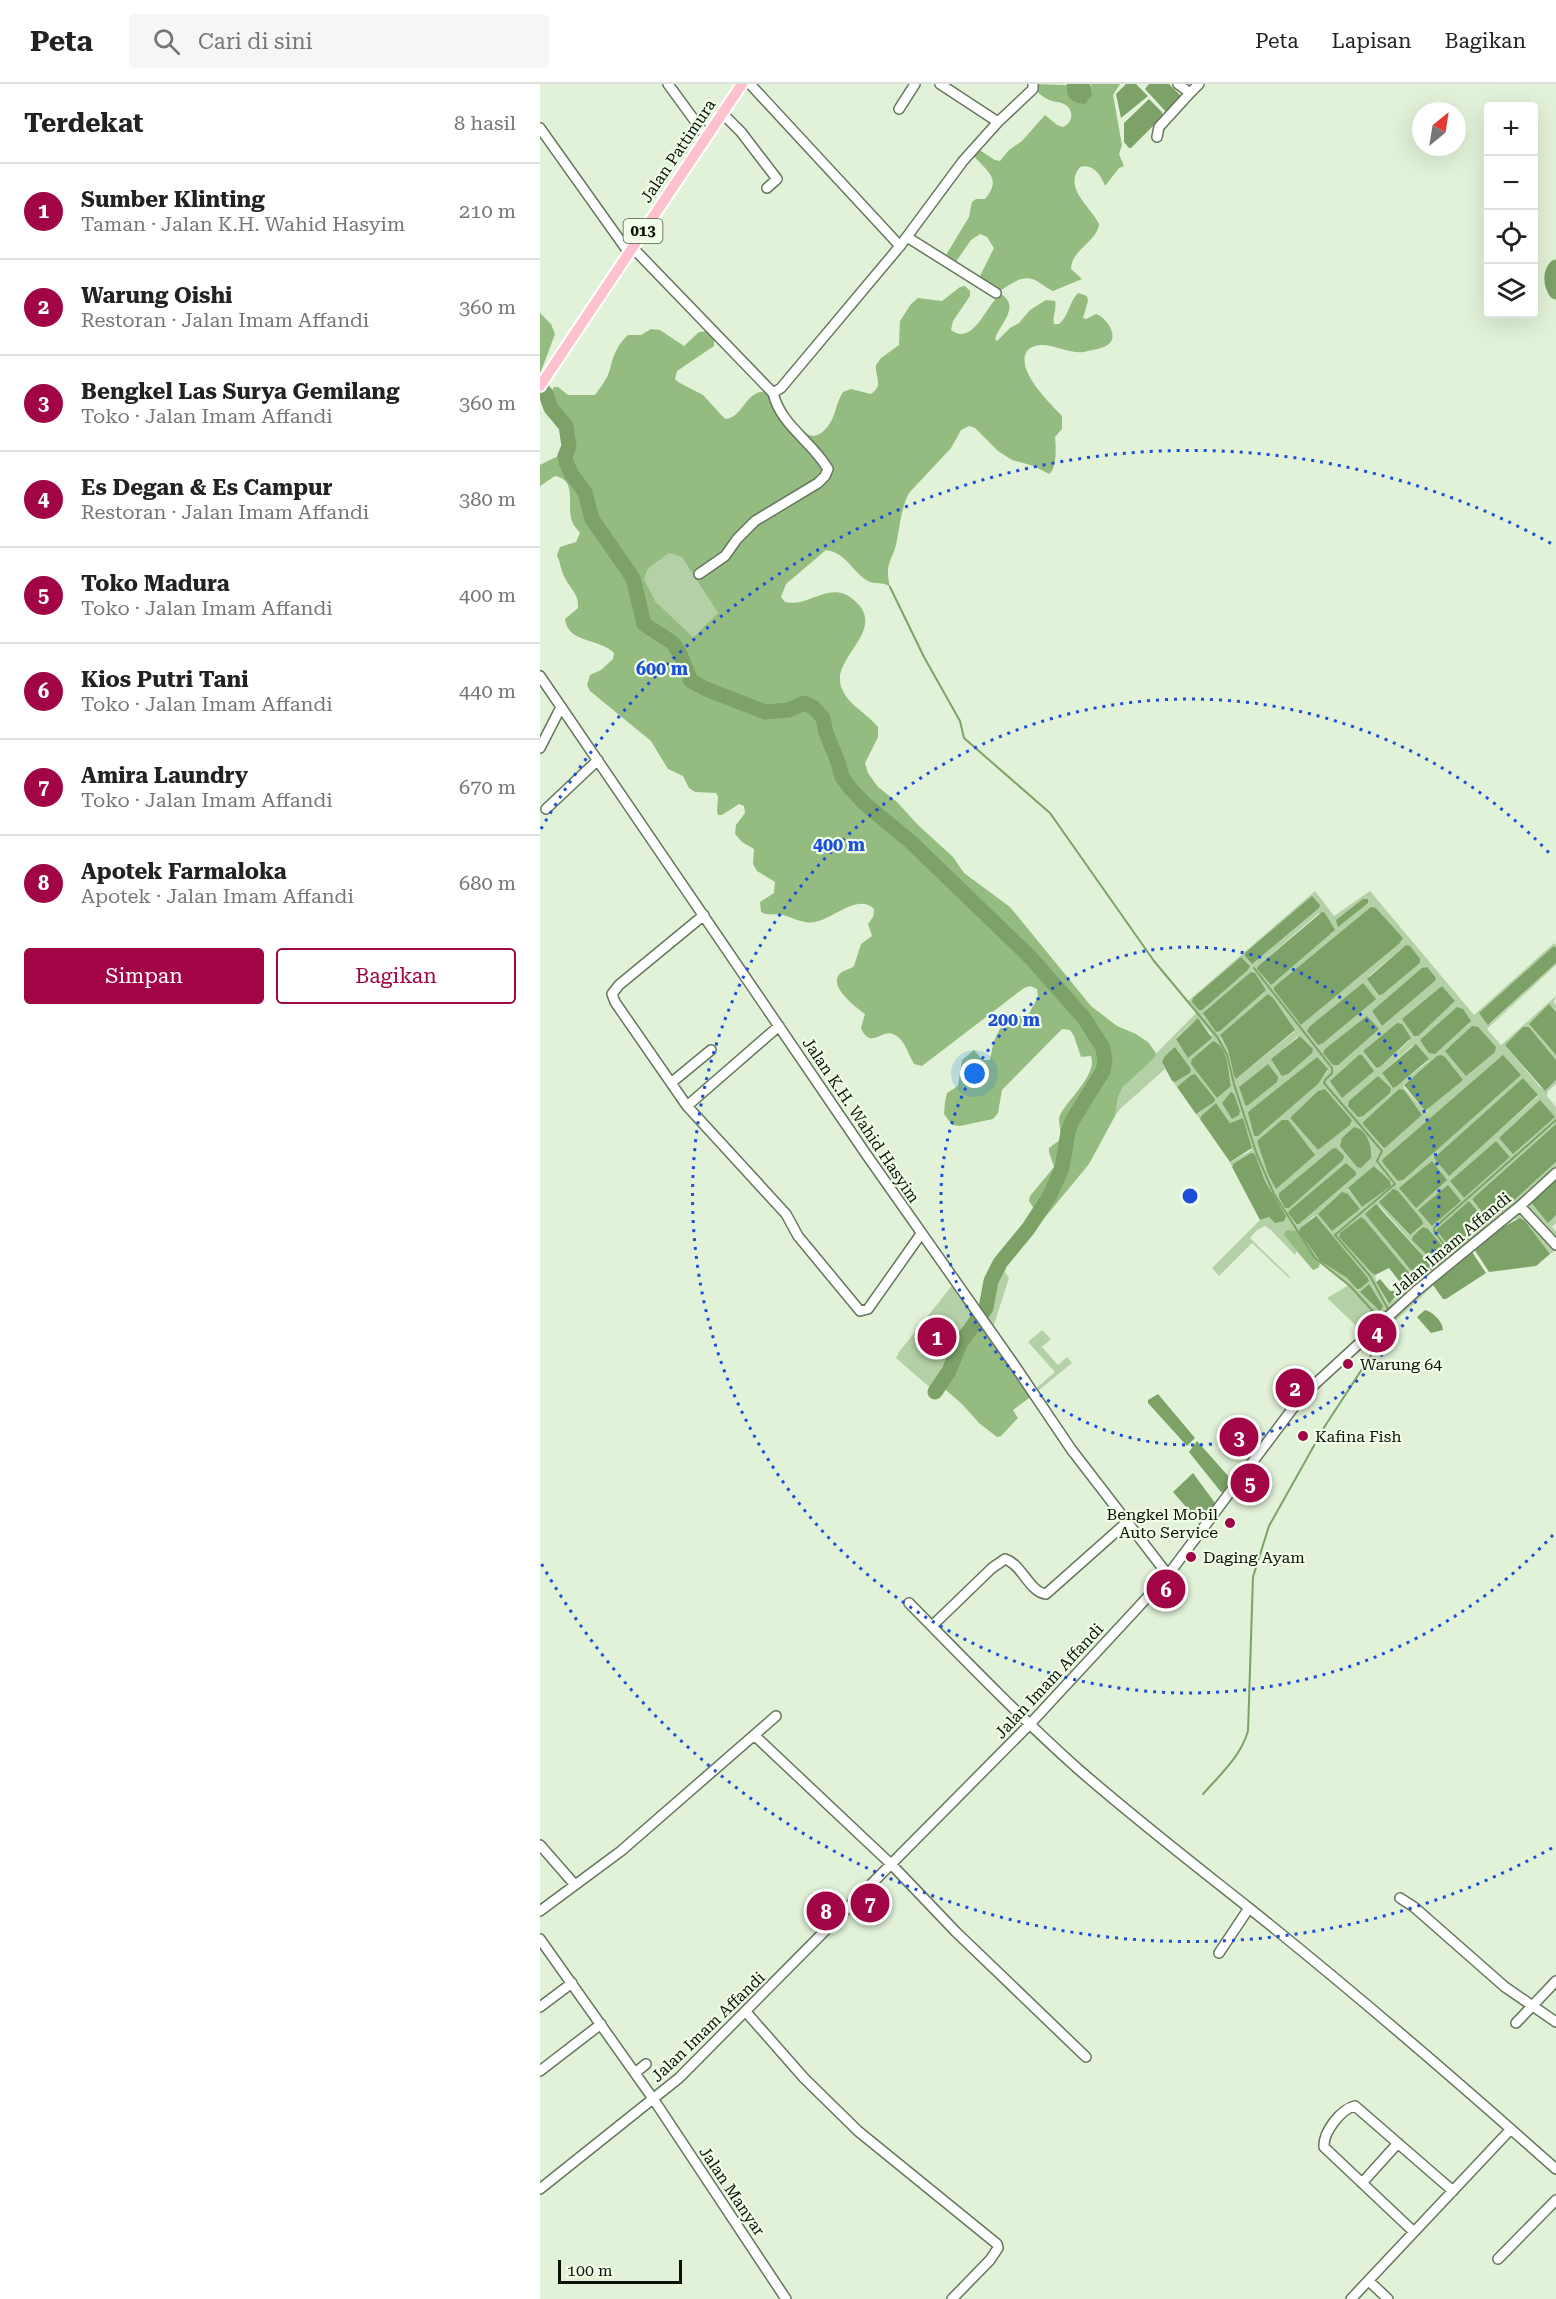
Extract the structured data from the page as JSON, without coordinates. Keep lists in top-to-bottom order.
{
  "streets": {
    "main road": ["Jalan Pattimura", "013"],
    "street": ["Jalan K.H. Wahid Hasyim", "Jalan Imam Affandi", "Jalan Manyar"]
  },
  "crossings": [
    ["Jalan K.H. Wahid Hasyim", "Jalan Imam Affandi"],
    ["Jalan Imam Affandi", "Jalan Manyar"]
  ],
  "places": [
    "Warung 64",
    "Kafina Fish",
    "Bengkel Mobil Auto Service",
    "Daging Ayam"
  ],
  "scale_bar": "100 m",
  "north": "top right",
  "page": {
    "header": "Peta",
    "search": "Cari di sini",
    "nav": ["Peta", "Lapisan", "Bagikan"],
    "heading": ["Terdekat", "8 hasil"],
    "map_buttons": ["+", "−"],
    "list": [
      {
        "mark": "1",
        "name": "Sumber Klinting",
        "note": "Taman · Jalan K.H. Wahid Hasyim",
        "value": "210 m"
      },
      {
        "mark": "2",
        "name": "Warung Oishi",
        "note": "Restoran · Jalan Imam Affandi",
        "value": "360 m"
      },
      {
        "mark": "3",
        "name": "Bengkel Las Surya Gemilang",
        "note": "Toko · Jalan Imam Affandi",
        "value": "360 m"
      },
      {
        "mark": "4",
        "name": "Es Degan & Es Campur",
        "note": "Restoran · Jalan Imam Affandi",
        "value": "380 m"
      },
      {
        "mark": "5",
        "name": "Toko Madura",
        "note": "Toko · Jalan Imam Affandi",
        "value": "400 m"
      },
      {
        "mark": "6",
        "name": "Kios Putri Tani",
        "note": "Toko · Jalan Imam Affandi",
        "value": "440 m"
      },
      {
        "mark": "7",
        "name": "Amira Laundry",
        "note": "Toko · Jalan Imam Affandi",
        "value": "670 m"
      },
      {
        "mark": "8",
        "name": "Apotek Farmaloka",
        "note": "Apotek · Jalan Imam Affandi",
        "value": "680 m"
      }
    ],
    "buttons": ["Simpan", "Bagikan"],
    "pins": [
      "4",
      "1",
      "2",
      "3",
      "5",
      "6",
      "7",
      "8"
    ],
    "scale": "100 m"
  },
  "rings": ["600 m", "400 m", "200 m"]
}
